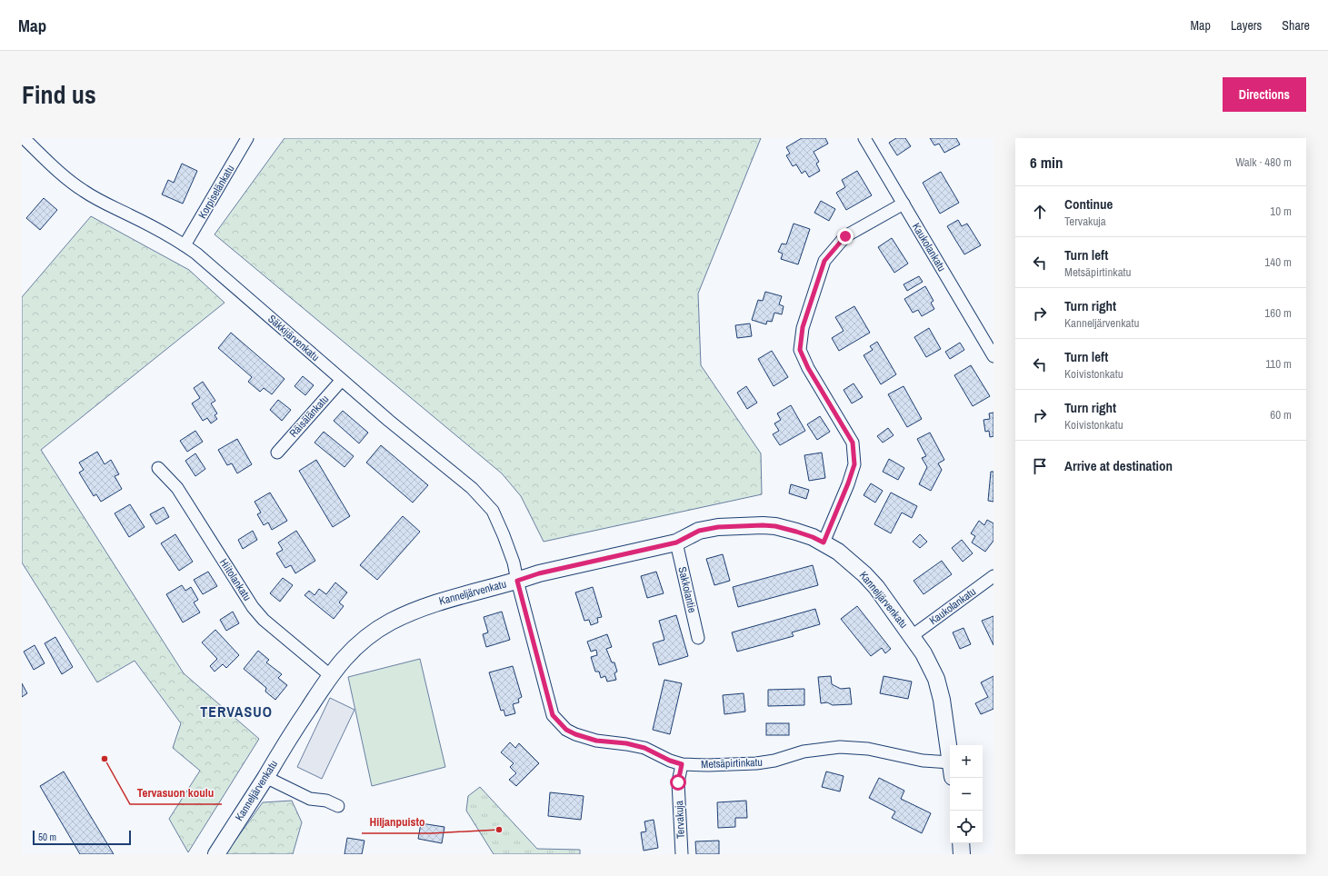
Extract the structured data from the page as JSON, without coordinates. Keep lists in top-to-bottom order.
{
  "streets": {
    "street": [
      "Korpiselänkatu",
      "Kaukolankatu",
      "Säkkijärvenkatu",
      "Räisälänkatu",
      "Hiitolankatu",
      "Sakkolantie",
      "Kanneljärvenkatu",
      "Metsäpirtinkatu",
      "Tervakuja"
    ]
  },
  "crossings": [
    ["Korpiselänkatu", "Säkkijärvenkatu"],
    ["Kaukolankatu", "Kanneljärvenkatu"],
    ["Säkkijärvenkatu", "Räisälänkatu"],
    ["Säkkijärvenkatu", "Kanneljärvenkatu"],
    ["Säkkijärvenkatu", "Metsäpirtinkatu"],
    ["Hiitolankatu", "Kanneljärvenkatu"],
    ["Sakkolantie", "Kanneljärvenkatu"],
    ["Kanneljärvenkatu", "Metsäpirtinkatu"],
    ["Metsäpirtinkatu", "Tervakuja"]
  ],
  "districts": ["TERVASUO"],
  "places": ["Tervasuon koulu", "Hiljanpuisto"],
  "scale_bar": "50 m",
  "page": {
    "header": "Map",
    "nav": ["Map", "Layers", "Share"],
    "title": "Find us",
    "buttons": "Directions",
    "heading": ["6 min", "Walk · 480 m"],
    "list": [
      ["Continue", "Tervakuja", "10 m"],
      ["Turn left", "Metsäpirtinkatu", "140 m"],
      ["Turn right", "Kanneljärvenkatu", "160 m"],
      ["Turn left", "Koivistonkatu", "110 m"],
      ["Turn right", "Koivistonkatu", "60 m"],
      "Arrive at destination"
    ],
    "map_buttons": ["+", "−"],
    "scale": "50 m"
  }
}
